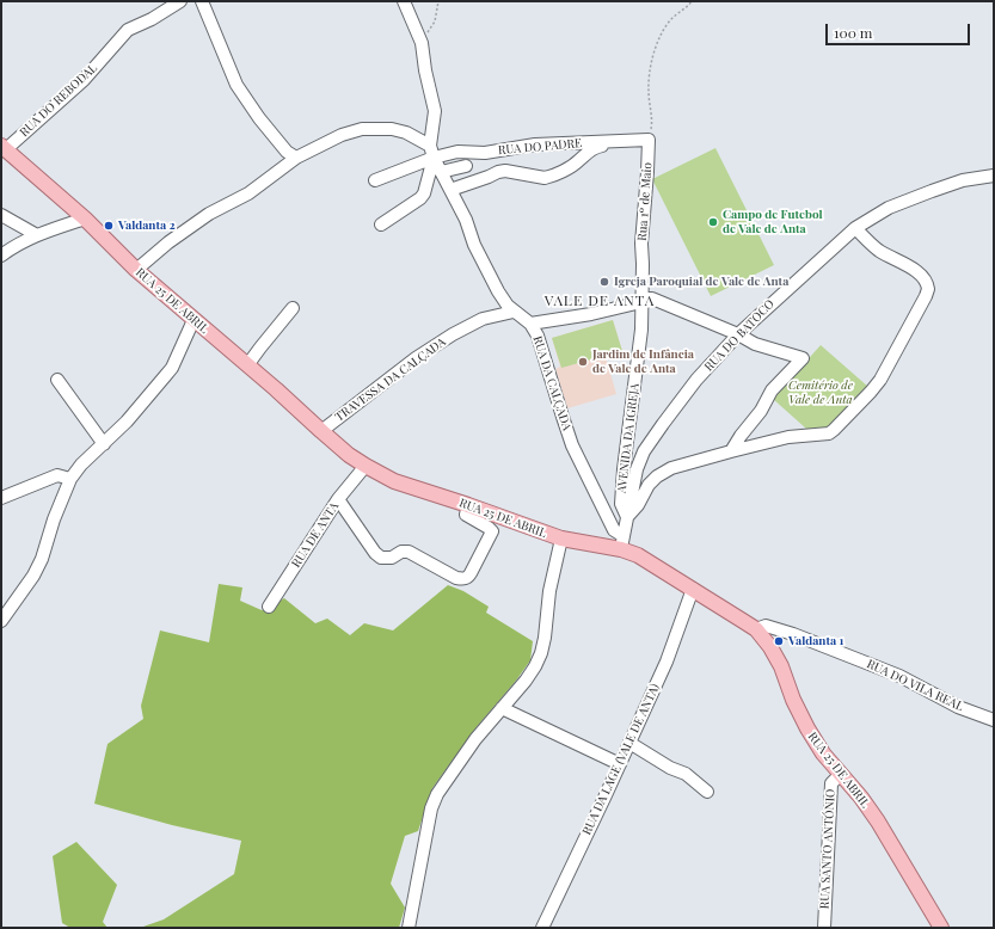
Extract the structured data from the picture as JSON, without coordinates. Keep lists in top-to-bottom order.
{
  "streets": {
    "main road": ["RUA 25 DE ABRIL"],
    "street": [
      "RUA DO REBODAL",
      "RUA DO PADRE",
      "Rua 1º de Maio",
      "RUA DO BATOCO",
      "TRAVESSA DA CALÇADA",
      "RUA DA CALÇADA",
      "AVENIDA DA IGREJA",
      "RUA DE ANTA",
      "RUA DO VILA REAL",
      "RUA DA LAGE (VALE DE ANTA)",
      "RUA SANTO ANTÓNIO"
    ]
  },
  "crossings": [
    ["RUA DO REBODAL", "RUA 25 DE ABRIL"],
    ["RUA DO PADRE", "Rua 1º de Maio"],
    ["RUA DO PADRE", "RUA DA CALÇADA"],
    ["Rua 1º de Maio", "AVENIDA DA IGREJA"],
    ["RUA 25 DE ABRIL", "RUA DO BATOCO"],
    ["RUA 25 DE ABRIL", "TRAVESSA DA CALÇADA"],
    ["RUA 25 DE ABRIL", "RUA DA CALÇADA"],
    ["RUA 25 DE ABRIL", "RUA DE ANTA"],
    ["RUA 25 DE ABRIL", "RUA DO VILA REAL"],
    ["RUA 25 DE ABRIL", "RUA DA LAGE (VALE DE ANTA)"],
    ["RUA 25 DE ABRIL", "RUA SANTO ANTÓNIO"],
    ["RUA DO BATOCO", "RUA DA CALÇADA"],
    ["RUA DO BATOCO", "AVENIDA DA IGREJA"],
    ["TRAVESSA DA CALÇADA", "RUA DA CALÇADA"]
  ],
  "districts": ["VALE DE ANTA"],
  "parks": ["Cemitério de Vale de Anta"],
  "places": [
    "Campo de Futebol de Vale de Anta",
    "Valdanta 2",
    "Igreja Paroquial de Vale de Anta",
    "Jardim de Infância de Vale de Anta",
    "Valdanta 1"
  ],
  "scale_bar": "100 m"
}
